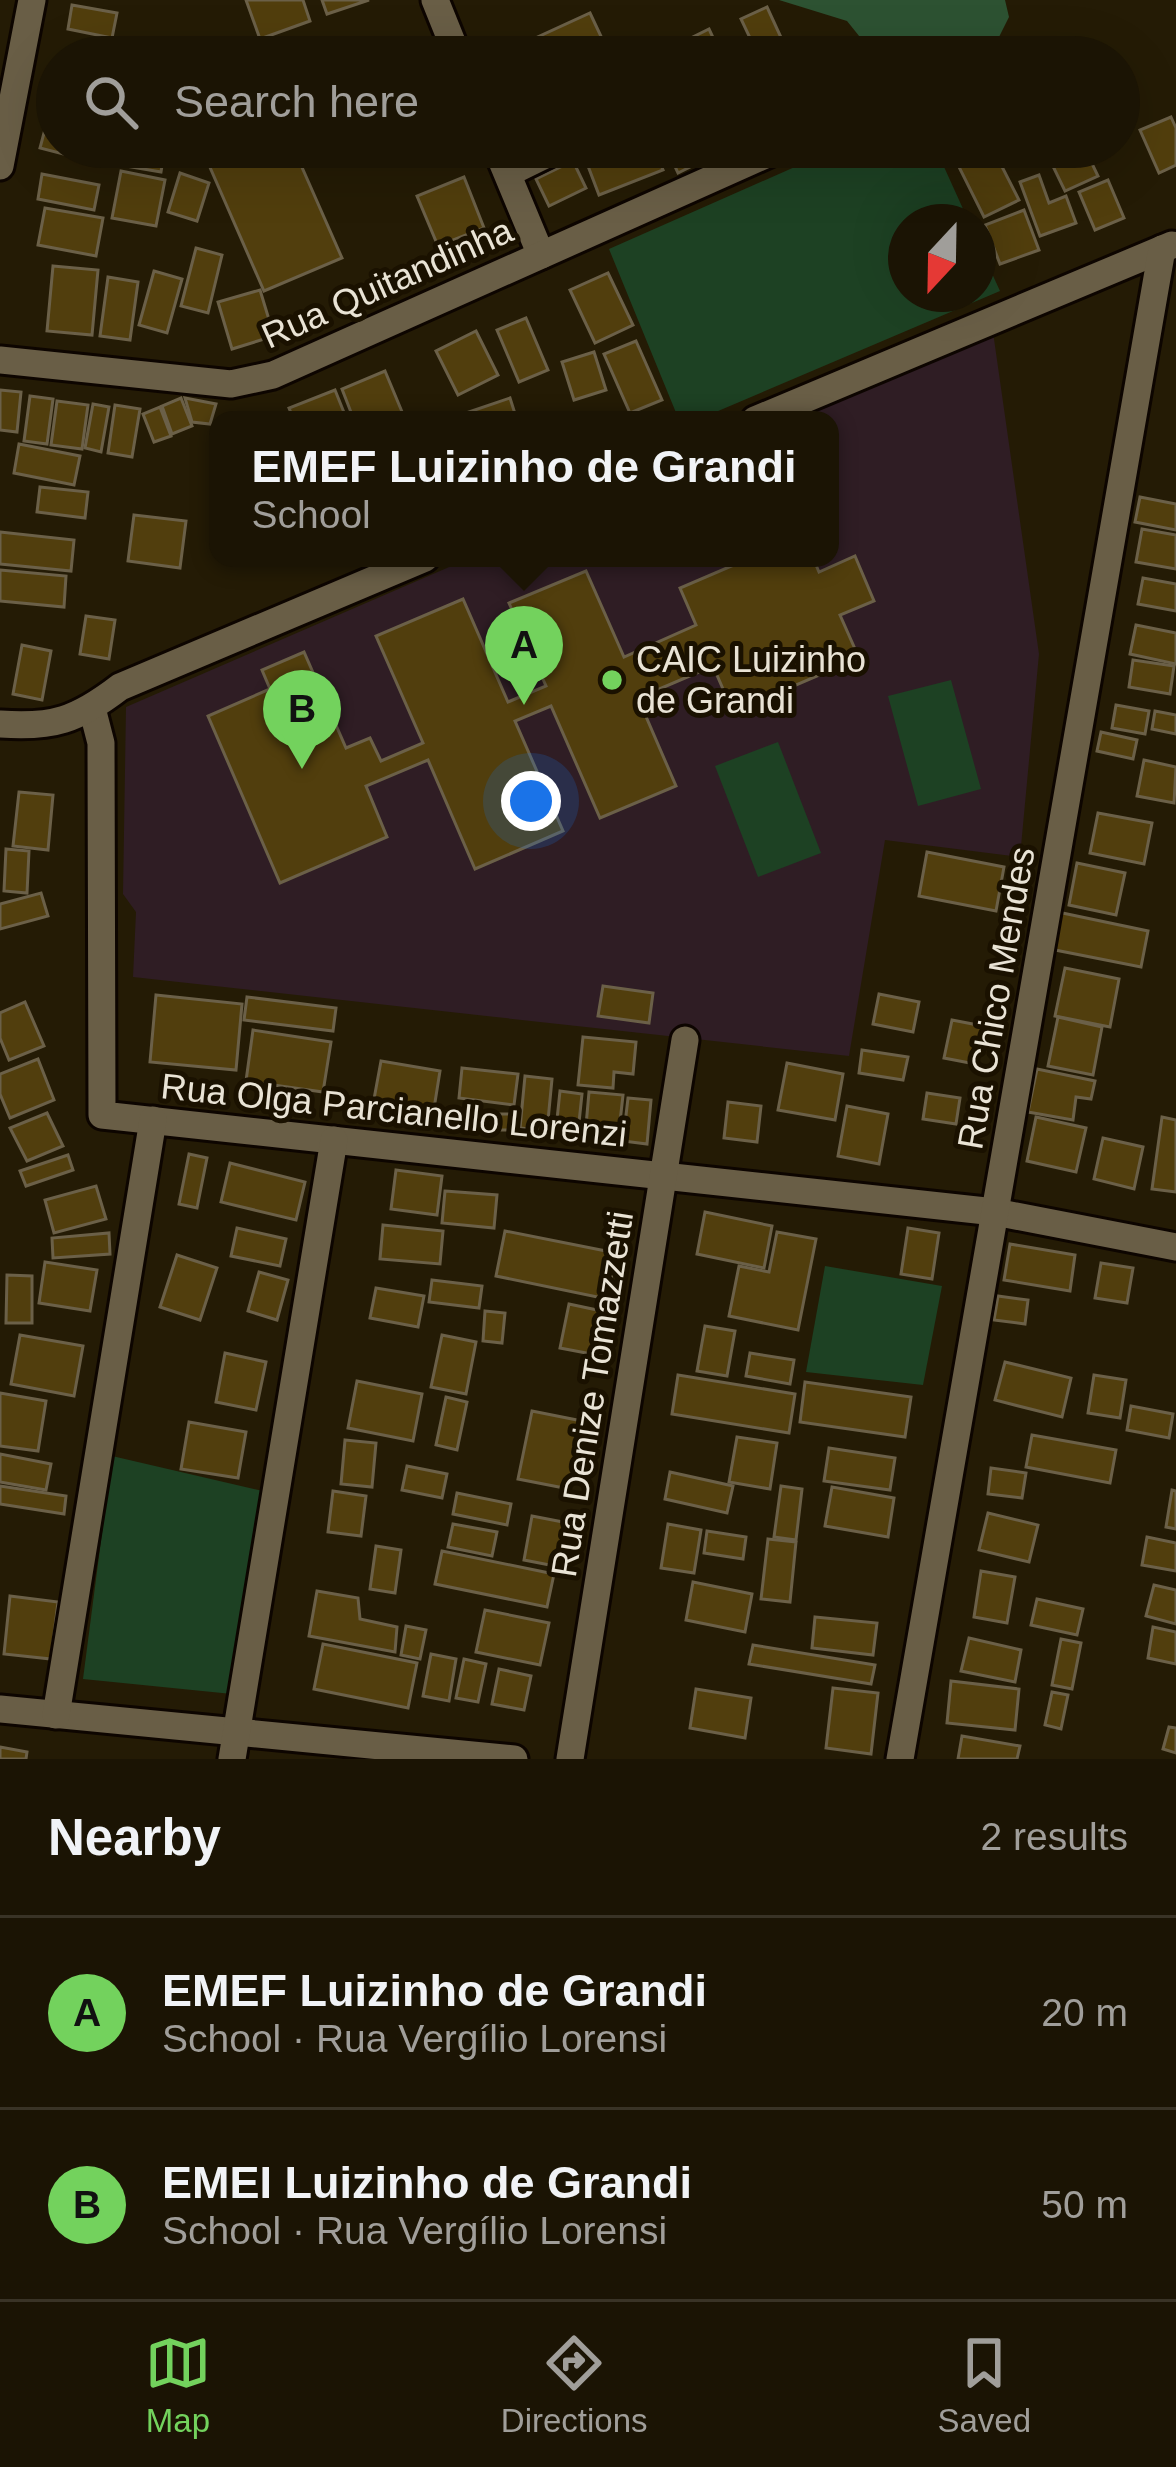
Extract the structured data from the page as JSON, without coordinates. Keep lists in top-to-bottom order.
{
  "streets": {
    "street": [
      "Rua Quitandinha",
      "Rua Chico Mendes",
      "Rua Olga Parcianello Lorenzi",
      "Rua Denize Tomazzetti"
    ]
  },
  "crossings": [
    ["Rua Chico Mendes", "Rua Olga Parcianello Lorenzi"],
    ["Rua Olga Parcianello Lorenzi", "Rua Denize Tomazzetti"]
  ],
  "places": ["CAIC Luizinho de Grandi"],
  "north": "bottom",
  "page": {
    "search": "Search here",
    "popup": ["EMEF Luizinho de Grandi", "School"],
    "pins": ["A", "B"],
    "heading": ["Nearby", "2 results"],
    "list": [
      {
        "mark": "A",
        "name": "EMEF Luizinho de Grandi",
        "note": "School · Rua Vergílio Lorensi",
        "value": "20 m"
      },
      {
        "mark": "B",
        "name": "EMEI Luizinho de Grandi",
        "note": "School · Rua Vergílio Lorensi",
        "value": "50 m"
      }
    ],
    "nav": ["Map", "Directions", "Saved"]
  }
}
